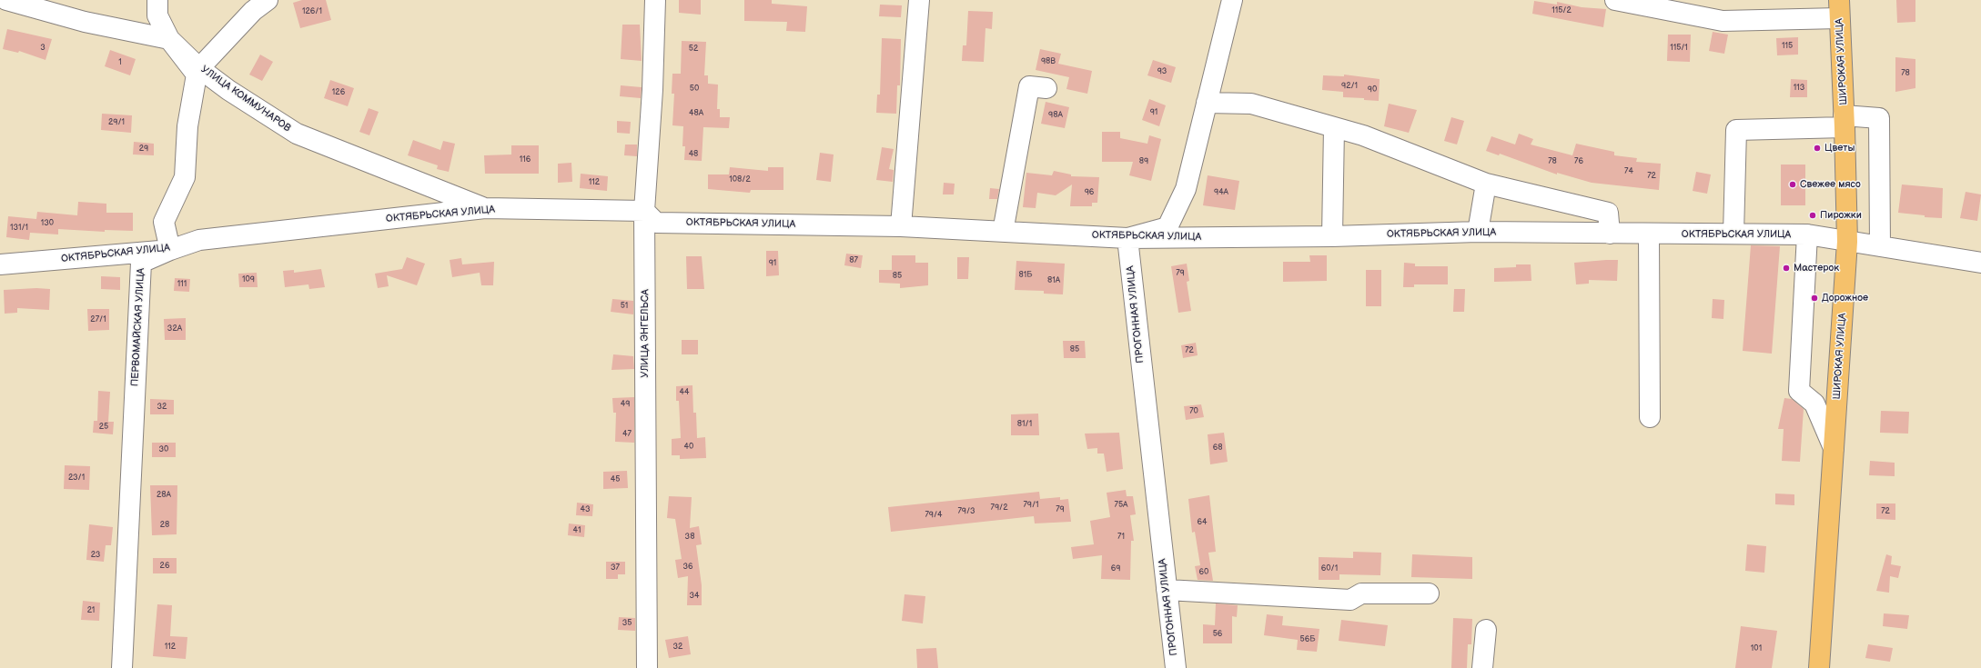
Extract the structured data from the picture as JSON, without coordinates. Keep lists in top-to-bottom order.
{
  "streets": {
    "main road": ["ШИРОКАЯ УЛИЦА"],
    "street": [
      "УЛИЦА КОММУНАРОВ",
      "ОКТЯБРЬСКАЯ УЛИЦА",
      "ПРОГОННАЯ УЛИЦА",
      "ПЕРВОМАЙСКАЯ УЛИЦА",
      "УЛИЦА ЭНГЕЛЬСА"
    ]
  },
  "crossings": [
    ["ШИРОКАЯ УЛИЦА", "ОКТЯБРЬСКАЯ УЛИЦА"],
    ["УЛИЦА КОММУНАРОВ", "ОКТЯБРЬСКАЯ УЛИЦА"],
    ["ОКТЯБРЬСКАЯ УЛИЦА", "ПРОГОННАЯ УЛИЦА"],
    ["ОКТЯБРЬСКАЯ УЛИЦА", "ПЕРВОМАЙСКАЯ УЛИЦА"],
    ["ОКТЯБРЬСКАЯ УЛИЦА", "УЛИЦА ЭНГЕЛЬСА"]
  ],
  "places": [
    "Цветы",
    "Свежее мясо",
    "Пирожки",
    "Мастерок",
    "Дорожное"
  ],
  "house_numbers": [
    "115/2",
    "126/1",
    "115",
    "3",
    "115/1",
    "52",
    "98В",
    "1",
    "93",
    "78",
    "92/1",
    "113",
    "50",
    "90",
    "126",
    "91",
    "48А",
    "98А",
    "29/1",
    "29",
    "48",
    "116",
    "89",
    "78",
    "76",
    "74",
    "72",
    "108/2",
    "112",
    "96",
    "94А",
    "130",
    "131/1",
    "87",
    "91",
    "79",
    "81Б",
    "85",
    "109",
    "81А",
    "111",
    "51",
    "27/1",
    "32А",
    "85",
    "72",
    "44",
    "49",
    "32",
    "70",
    "81/1",
    "25",
    "47",
    "40",
    "68",
    "30",
    "23/1",
    "45",
    "28А",
    "79/1",
    "75А",
    "79/2",
    "43",
    "79",
    "79/3",
    "72",
    "79/4",
    "64",
    "28",
    "41",
    "38",
    "71",
    "23",
    "26",
    "36",
    "37",
    "69",
    "60/1",
    "60",
    "34",
    "21",
    "35",
    "56",
    "56Б",
    "112",
    "32",
    "101"
  ]
}
